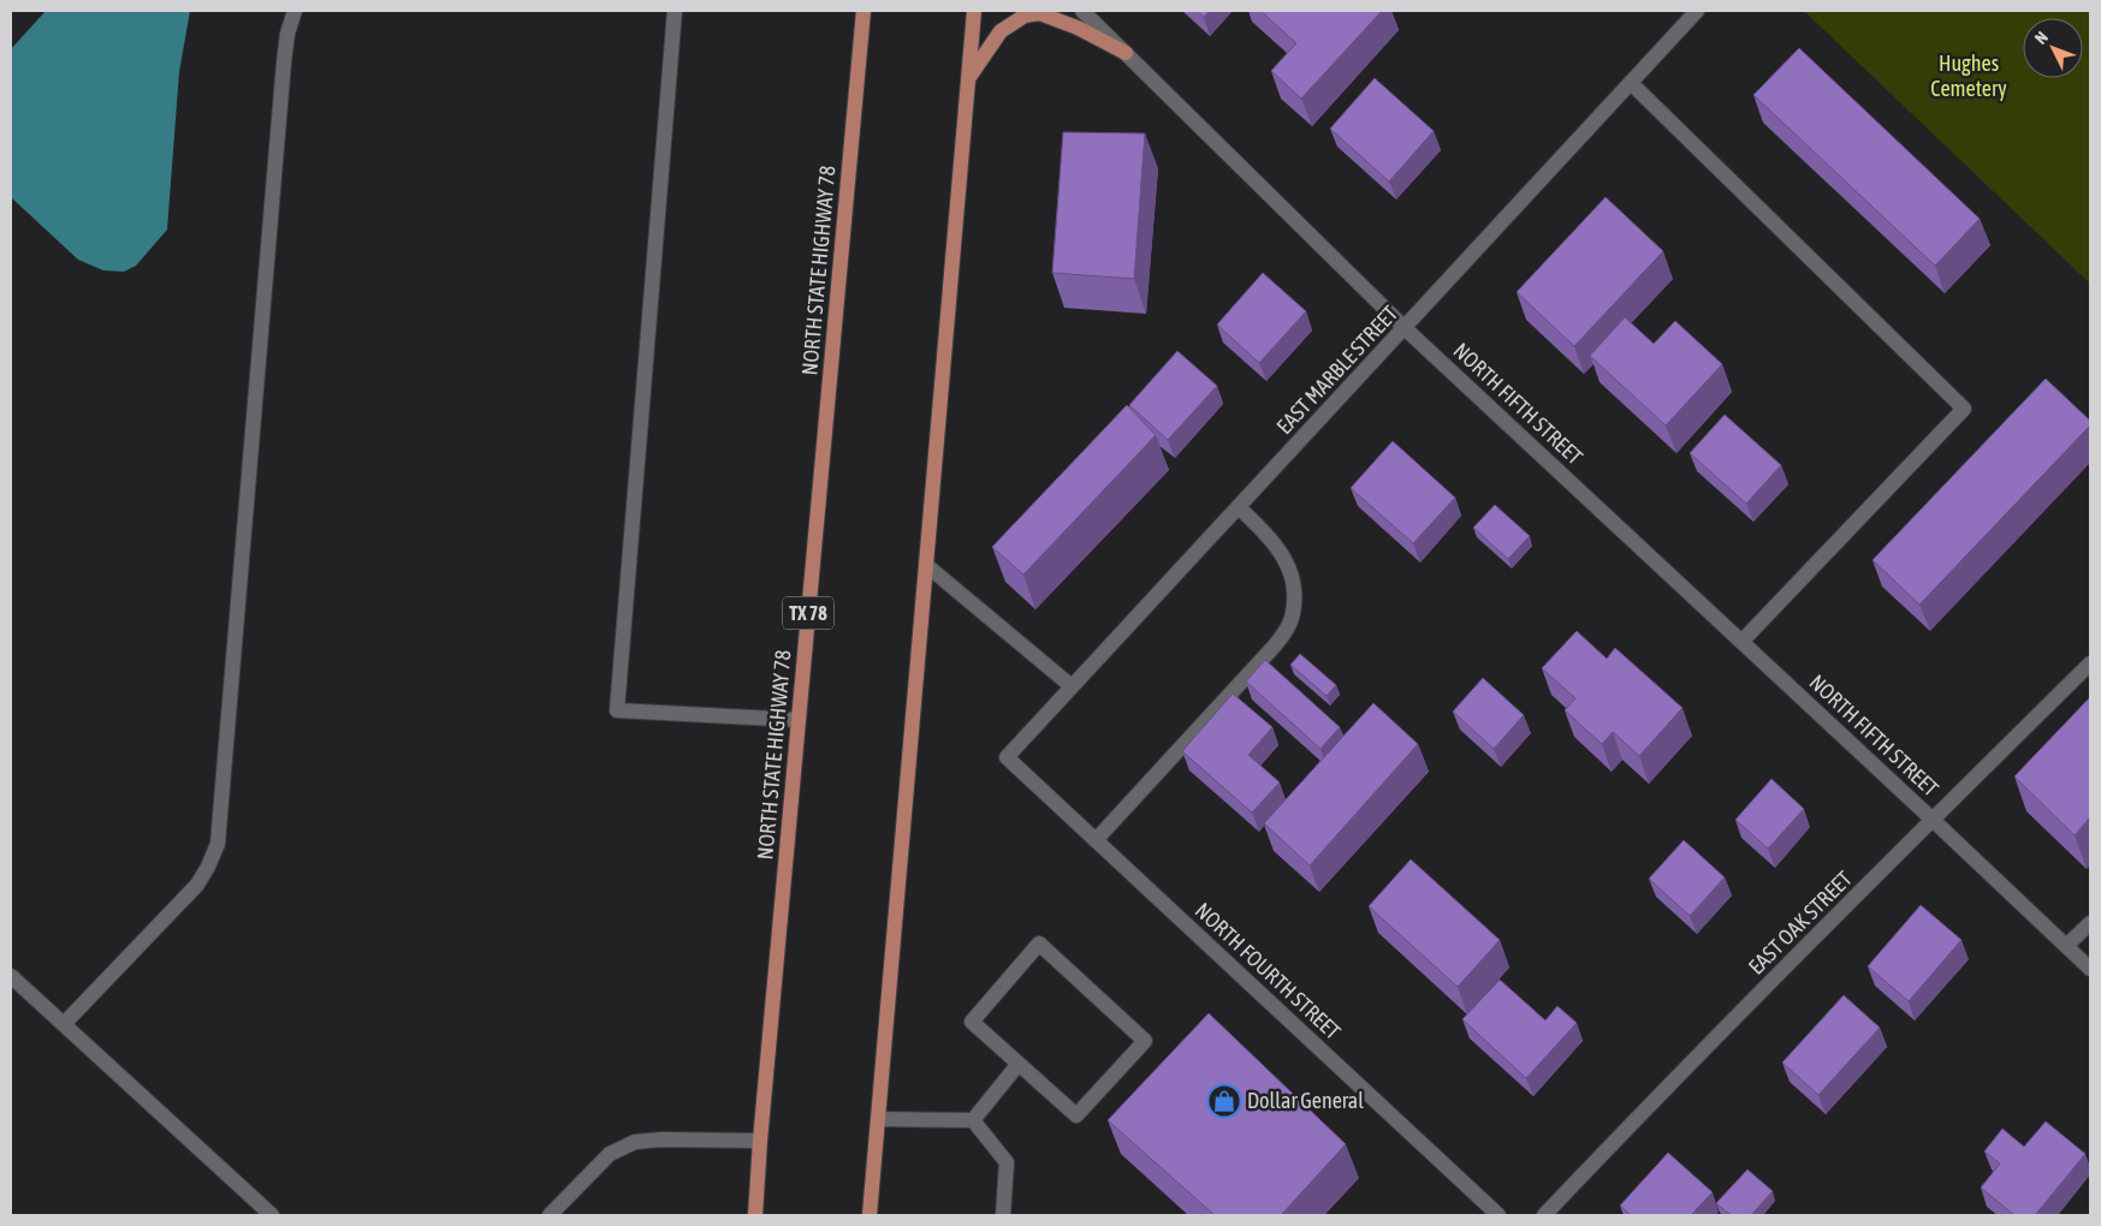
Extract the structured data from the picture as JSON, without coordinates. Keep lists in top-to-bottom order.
{
  "streets": {
    "main road": ["NORTH STATE HIGHWAY 78", "TX 78"],
    "street": [
      "EAST MARBLE STREET",
      "NORTH FIFTH STREET",
      "EAST OAK STREET",
      "NORTH FOURTH STREET"
    ]
  },
  "crossings": [
    ["EAST MARBLE STREET", "NORTH FIFTH STREET"],
    ["EAST MARBLE STREET", "NORTH FOURTH STREET"],
    ["NORTH FIFTH STREET", "EAST OAK STREET"]
  ],
  "parks": ["Hughes Cemetery"],
  "places": {
    "shop": ["Dollar General"]
  },
  "north": "top left"
}
